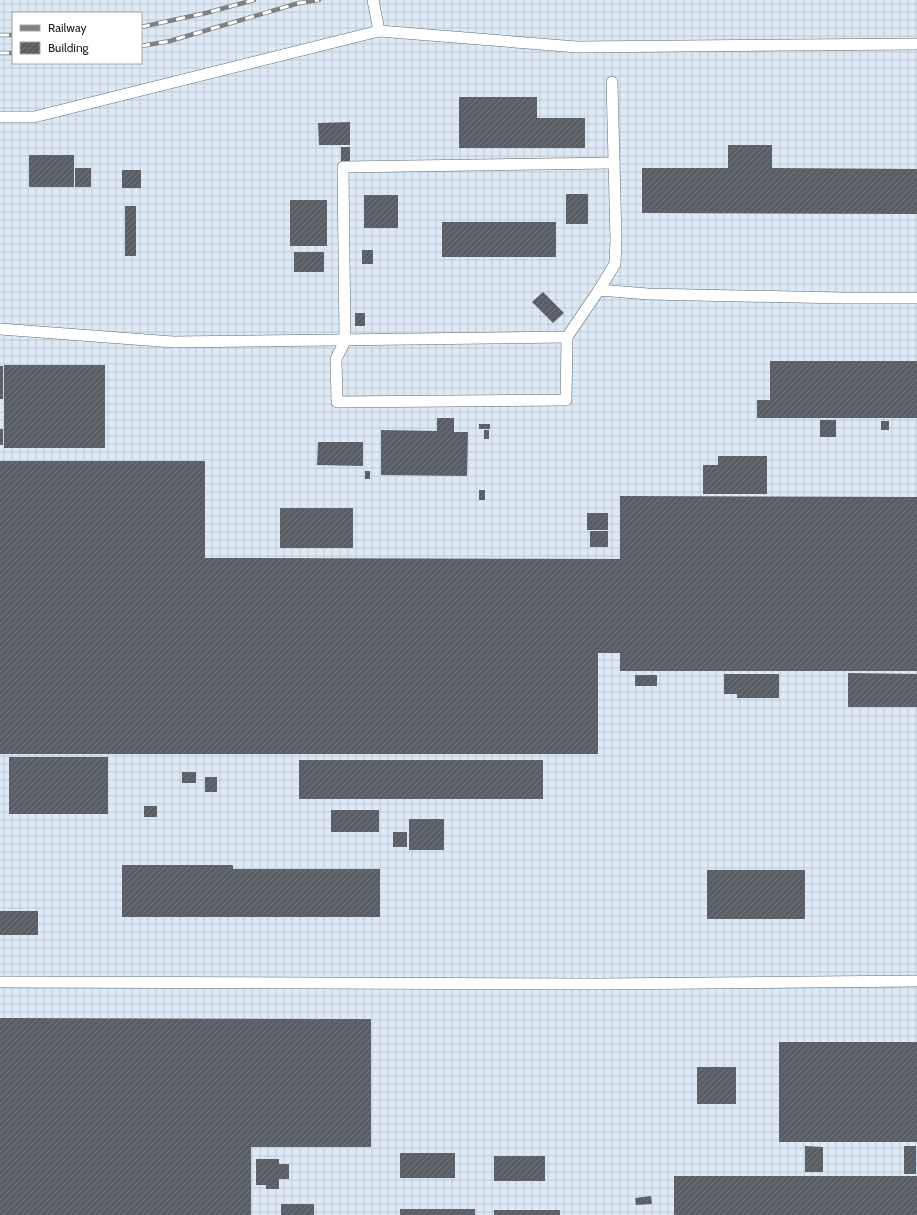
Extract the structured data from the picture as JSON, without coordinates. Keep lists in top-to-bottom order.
{
  "legend": ["Railway", "Building"]
}
